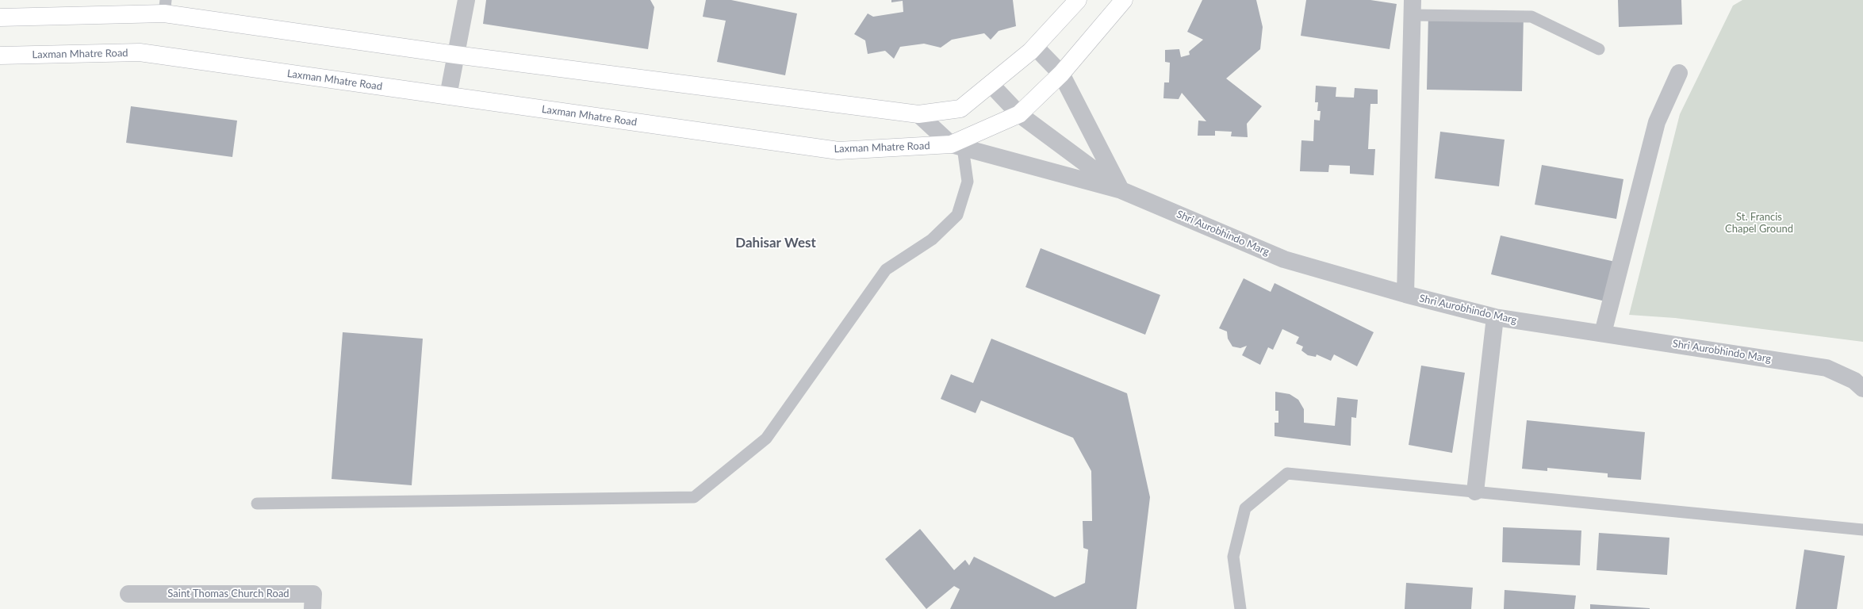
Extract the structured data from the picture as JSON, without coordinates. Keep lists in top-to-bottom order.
{
  "streets": {
    "main road": ["Laxman Mhatre Road"],
    "street": ["Shri Aurobhindo Marg", "Saint Thomas Church Road"]
  },
  "crossings": [
    ["Laxman Mhatre Road", "Shri Aurobhindo Marg"]
  ],
  "districts": ["Dahisar West"],
  "parks": ["St. Francis Chapel Ground"]
}
